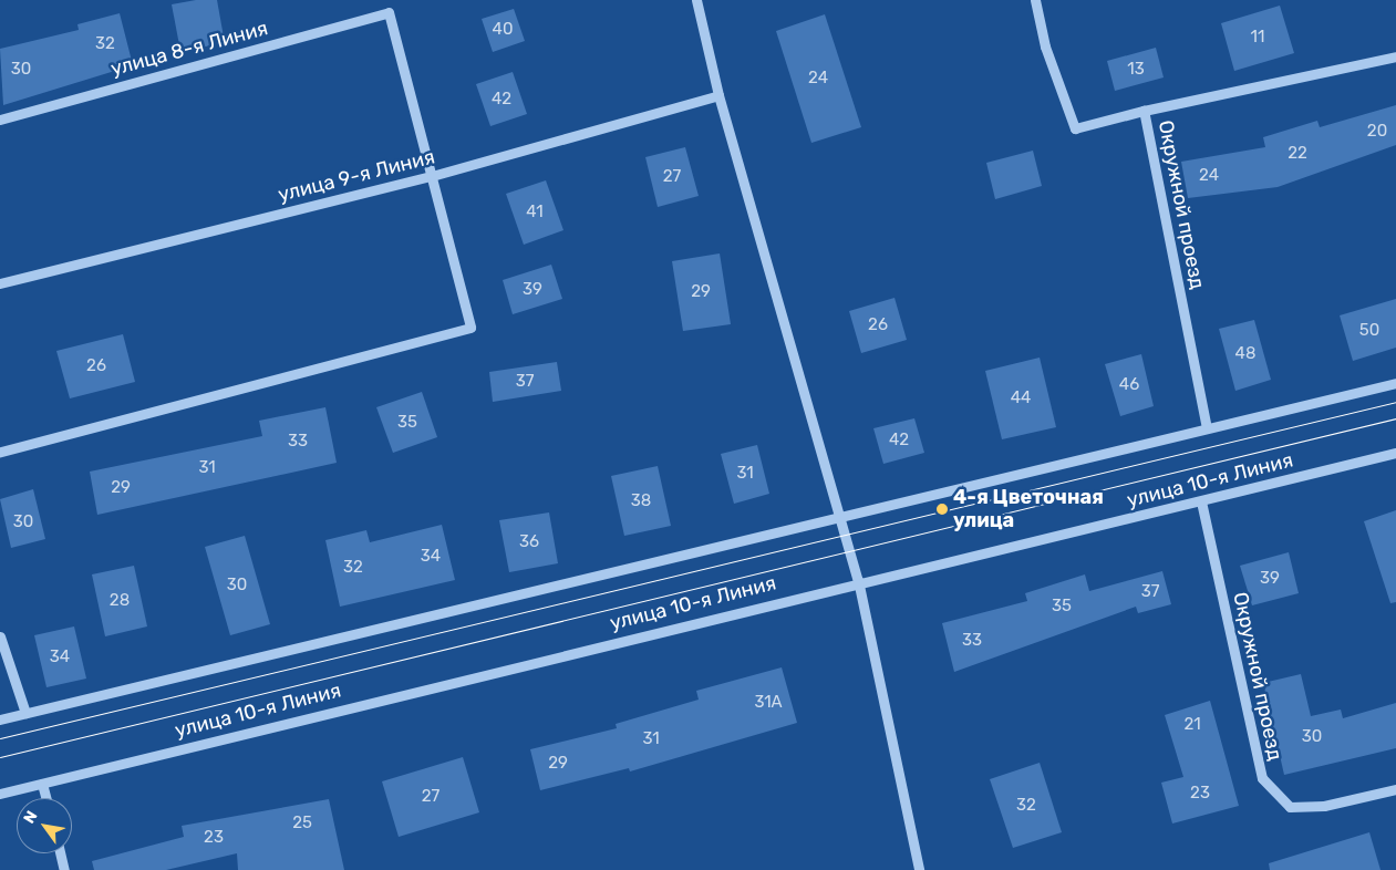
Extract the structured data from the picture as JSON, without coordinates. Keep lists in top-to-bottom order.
{
  "streets": {
    "street": [
      "улица 8-я Линия",
      "улица 9-я Линия",
      "Окружной проезд",
      "улица 10-я Линия"
    ]
  },
  "crossings": [
    ["улица 8-я Линия", "улица 9-я Линия"],
    ["Окружной проезд", "улица 10-я Линия"]
  ],
  "places": ["4-я Цветочная улица"],
  "house_numbers": [
    "40",
    "11",
    "32",
    "30",
    "13",
    "24",
    "42",
    "20",
    "22",
    "24",
    "27",
    "41",
    "39",
    "29",
    "26",
    "50",
    "48",
    "26",
    "37",
    "46",
    "44",
    "35",
    "42",
    "33",
    "31",
    "31",
    "29",
    "38",
    "30",
    "36",
    "34",
    "32",
    "39",
    "30",
    "37",
    "28",
    "35",
    "33",
    "34",
    "31А",
    "21",
    "30",
    "31",
    "29",
    "23",
    "27",
    "32",
    "25",
    "23"
  ],
  "north": "top left"
}
